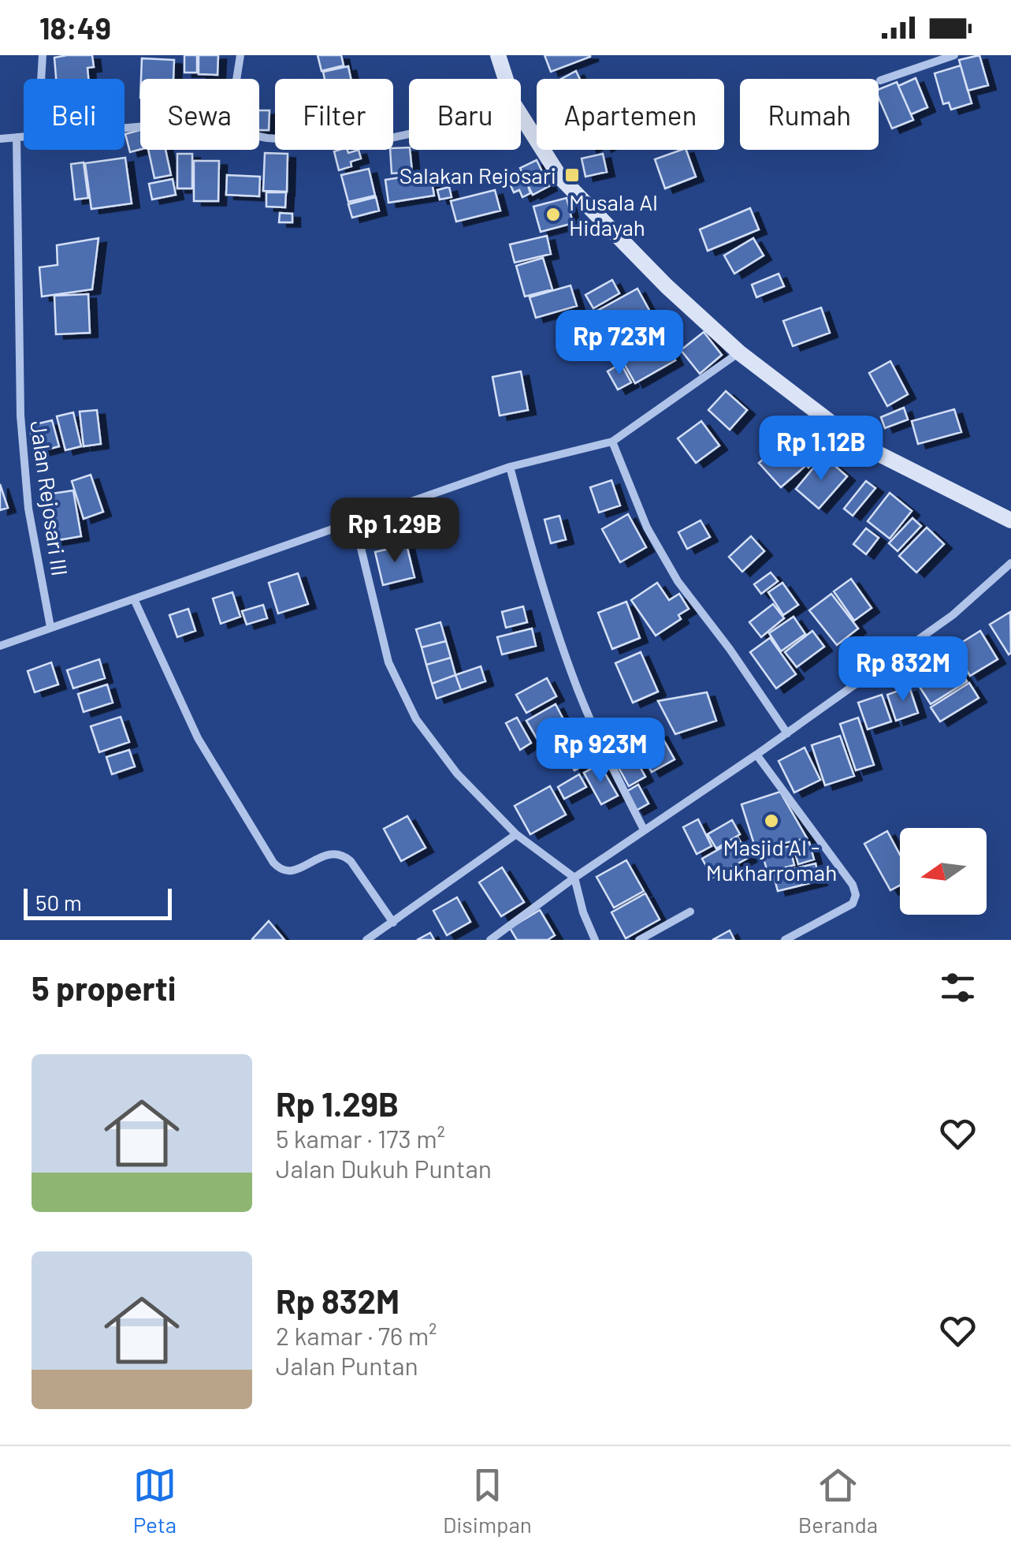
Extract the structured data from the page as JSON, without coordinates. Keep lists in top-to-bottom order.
{
  "streets": {
    "street": ["Jalan Rejosari III"]
  },
  "places": {
    "transit": ["Salakan Rejosari"],
    "other": ["Musala Al Hidayah", "Masjid Al - Mukharromah"]
  },
  "scale_bar": "50 m",
  "north": "left",
  "page": {
    "status": "18:49",
    "chip": [
      "Beli",
      "Sewa",
      "Filter",
      "Baru",
      "Apartemen",
      "Rumah"
    ],
    "price": [
      "Rp 723M",
      "Rp 1.12B",
      "Rp 1.29B",
      "Rp 832M",
      "Rp 923M"
    ],
    "scale": "50 m",
    "heading": "5 properti",
    "list": [
      {
        "name": "Rp 1.29B",
        "note": "5 kamar · 173 m² · Jalan Dukuh Puntan"
      },
      {
        "name": "Rp 832M",
        "note": "2 kamar · 76 m² · Jalan Puntan"
      }
    ],
    "tabs": ["Peta", "Disimpan", "Beranda"]
  }
}
